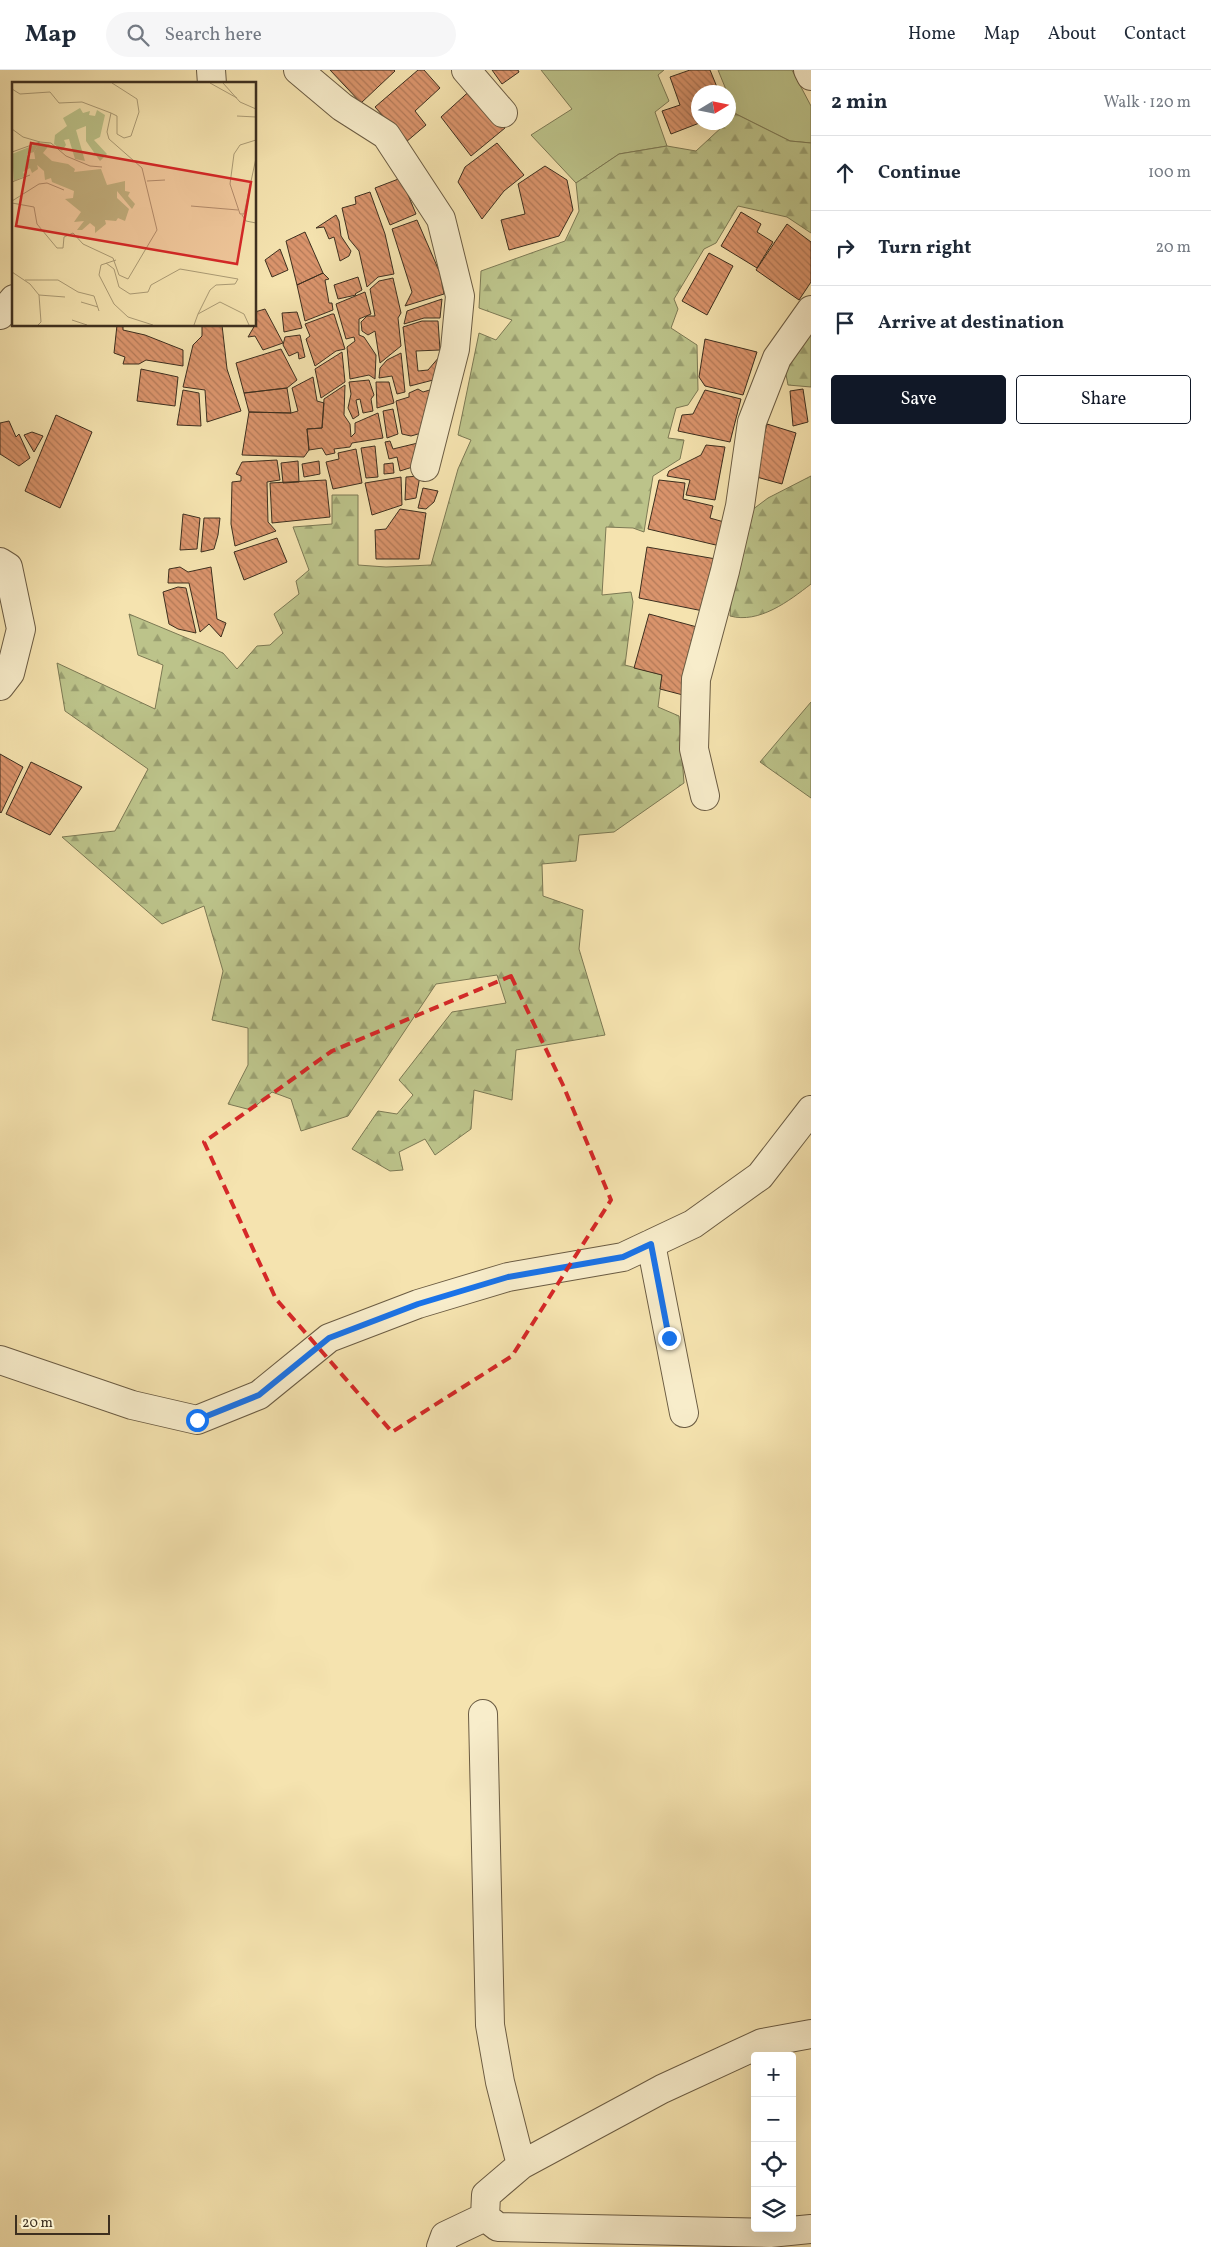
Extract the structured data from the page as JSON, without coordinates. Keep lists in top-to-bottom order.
{
  "scale_bar": "20 m",
  "north": "right",
  "page": {
    "header": "Map",
    "search": "Search here",
    "nav": [
      "Home",
      "Map",
      "About",
      "Contact"
    ],
    "heading": ["2 min", "Walk · 120 m"],
    "list": [
      ["Continue", "100 m"],
      ["Turn right", "20 m"],
      "Arrive at destination"
    ],
    "buttons": ["Save", "Share"],
    "map_buttons": ["+", "−"],
    "scale": "20 m"
  }
}
